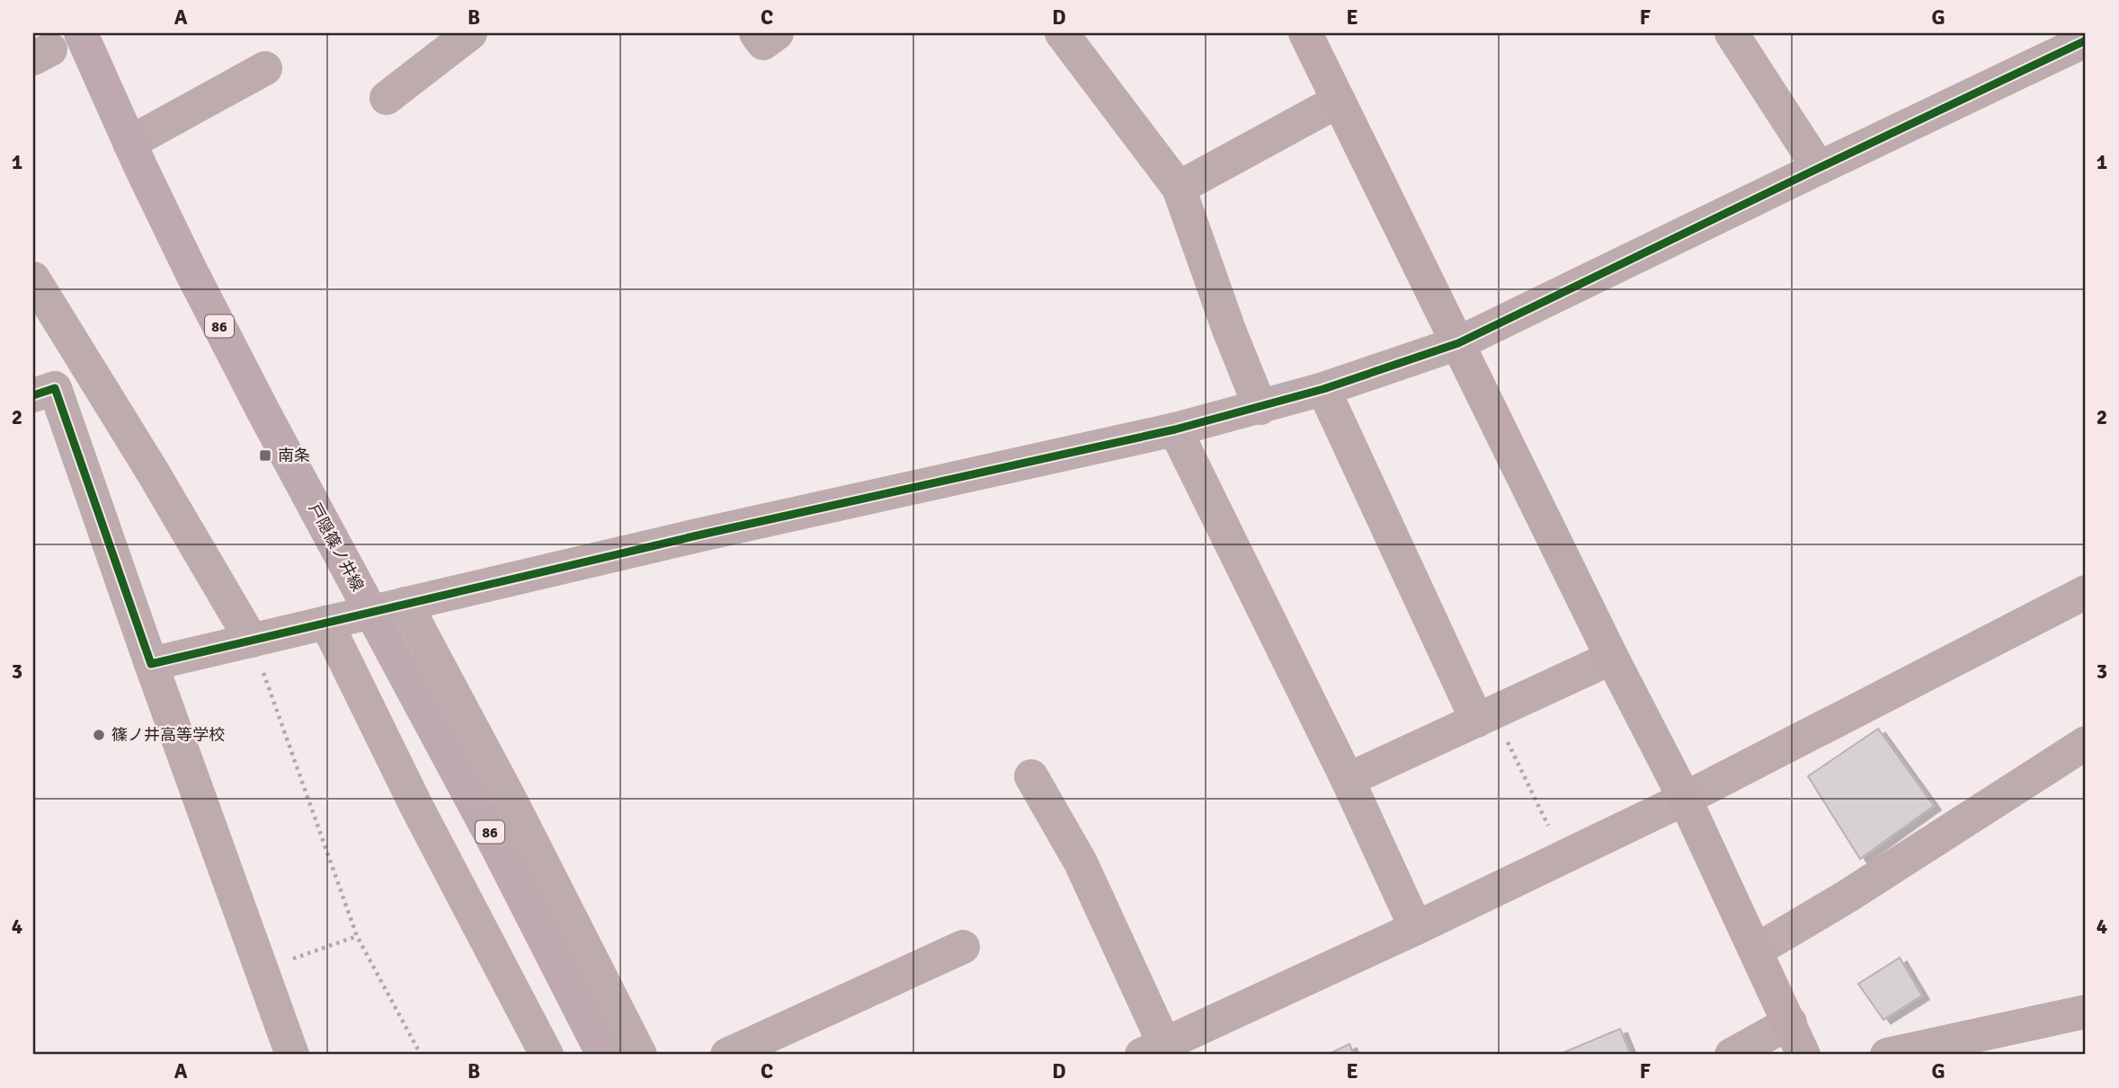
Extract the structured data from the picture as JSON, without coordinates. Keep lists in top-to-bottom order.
{
  "streets": {
    "main road": ["86", "戸隠篠ノ井線"]
  },
  "places": {
    "transit": ["南条"],
    "other": ["篠ノ井高等学校"]
  },
  "grid": {
    "columns": [
      "A",
      "B",
      "C",
      "D",
      "E",
      "F",
      "G"
    ],
    "rows": [
      "1",
      "2",
      "3",
      "4"
    ]
  }
}
